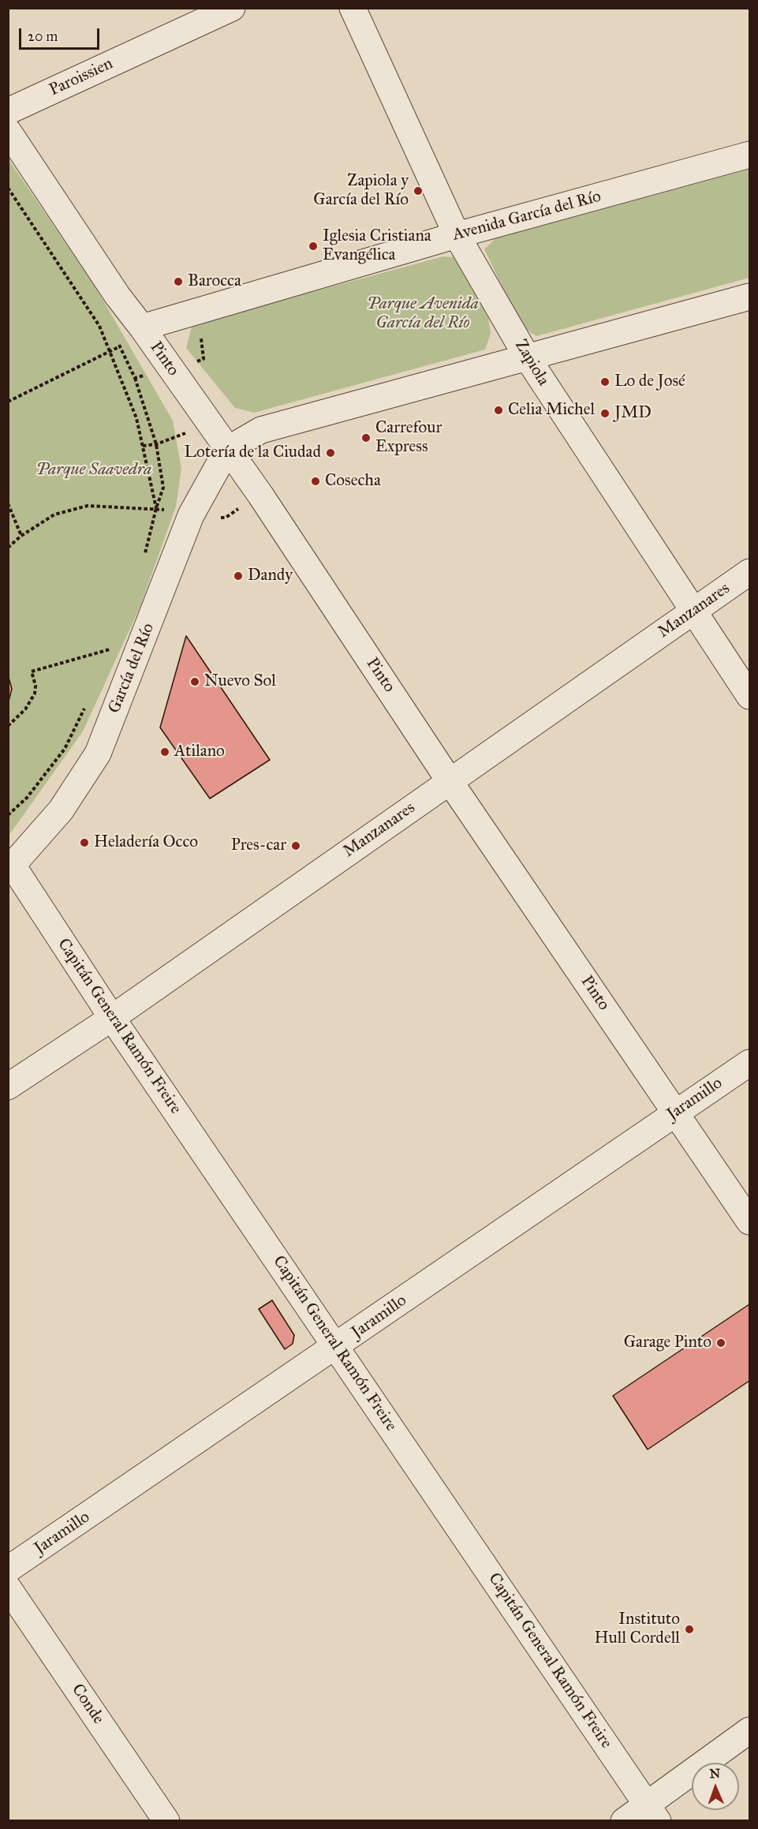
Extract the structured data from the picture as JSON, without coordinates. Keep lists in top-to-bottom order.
{
  "streets": {
    "street": [
      "Paroissien",
      "Avenida García del Río",
      "Pinto",
      "Zapiola",
      "Manzanares",
      "García del Río",
      "Capitán General Ramón Freire",
      "Jaramillo",
      "Conde"
    ]
  },
  "crossings": [
    ["Avenida García del Río", "Pinto"],
    ["Avenida García del Río", "Zapiola"],
    ["Pinto", "Manzanares"],
    ["Pinto", "García del Río"],
    ["Pinto", "Jaramillo"],
    ["Zapiola", "Manzanares"],
    ["Manzanares", "Capitán General Ramón Freire"],
    ["García del Río", "Capitán General Ramón Freire"],
    ["Capitán General Ramón Freire", "Jaramillo"]
  ],
  "parks": ["Parque Avenida García del Río", "Parque Saavedra"],
  "places": [
    "Zapiola y García del Río",
    "Iglesia Cristiana Evangélica",
    "Barocca",
    "Lo de José",
    "Celia Michel",
    "JMD",
    "Carrefour Express",
    "Lotería de la Ciudad",
    "Cosecha",
    "Dandy",
    "Nuevo Sol",
    "Atilano",
    "Heladería Occo",
    "Pres-car",
    "Garage Pinto",
    "Instituto Hull Cordell"
  ],
  "scale_bar": "20 m",
  "north": "top"
}
